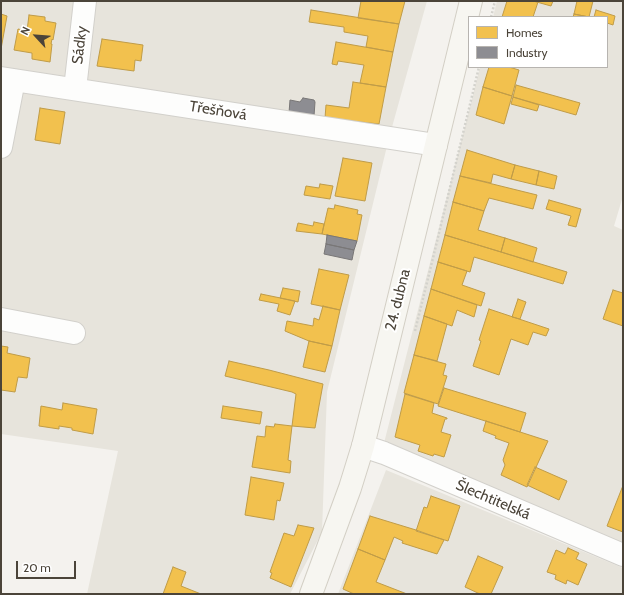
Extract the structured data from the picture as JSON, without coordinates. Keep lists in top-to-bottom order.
{
  "streets": {
    "main road": ["24. dubna"],
    "street": ["Sádky", "Třešňová", "Šlechtitelská"]
  },
  "crossings": [
    ["Sádky", "Třešňová"],
    ["Třešňová", "24. dubna"],
    ["24. dubna", "Šlechtitelská"]
  ],
  "legend": ["Homes", "Industry"],
  "scale_bar": "20 m",
  "north": "top left"
}
